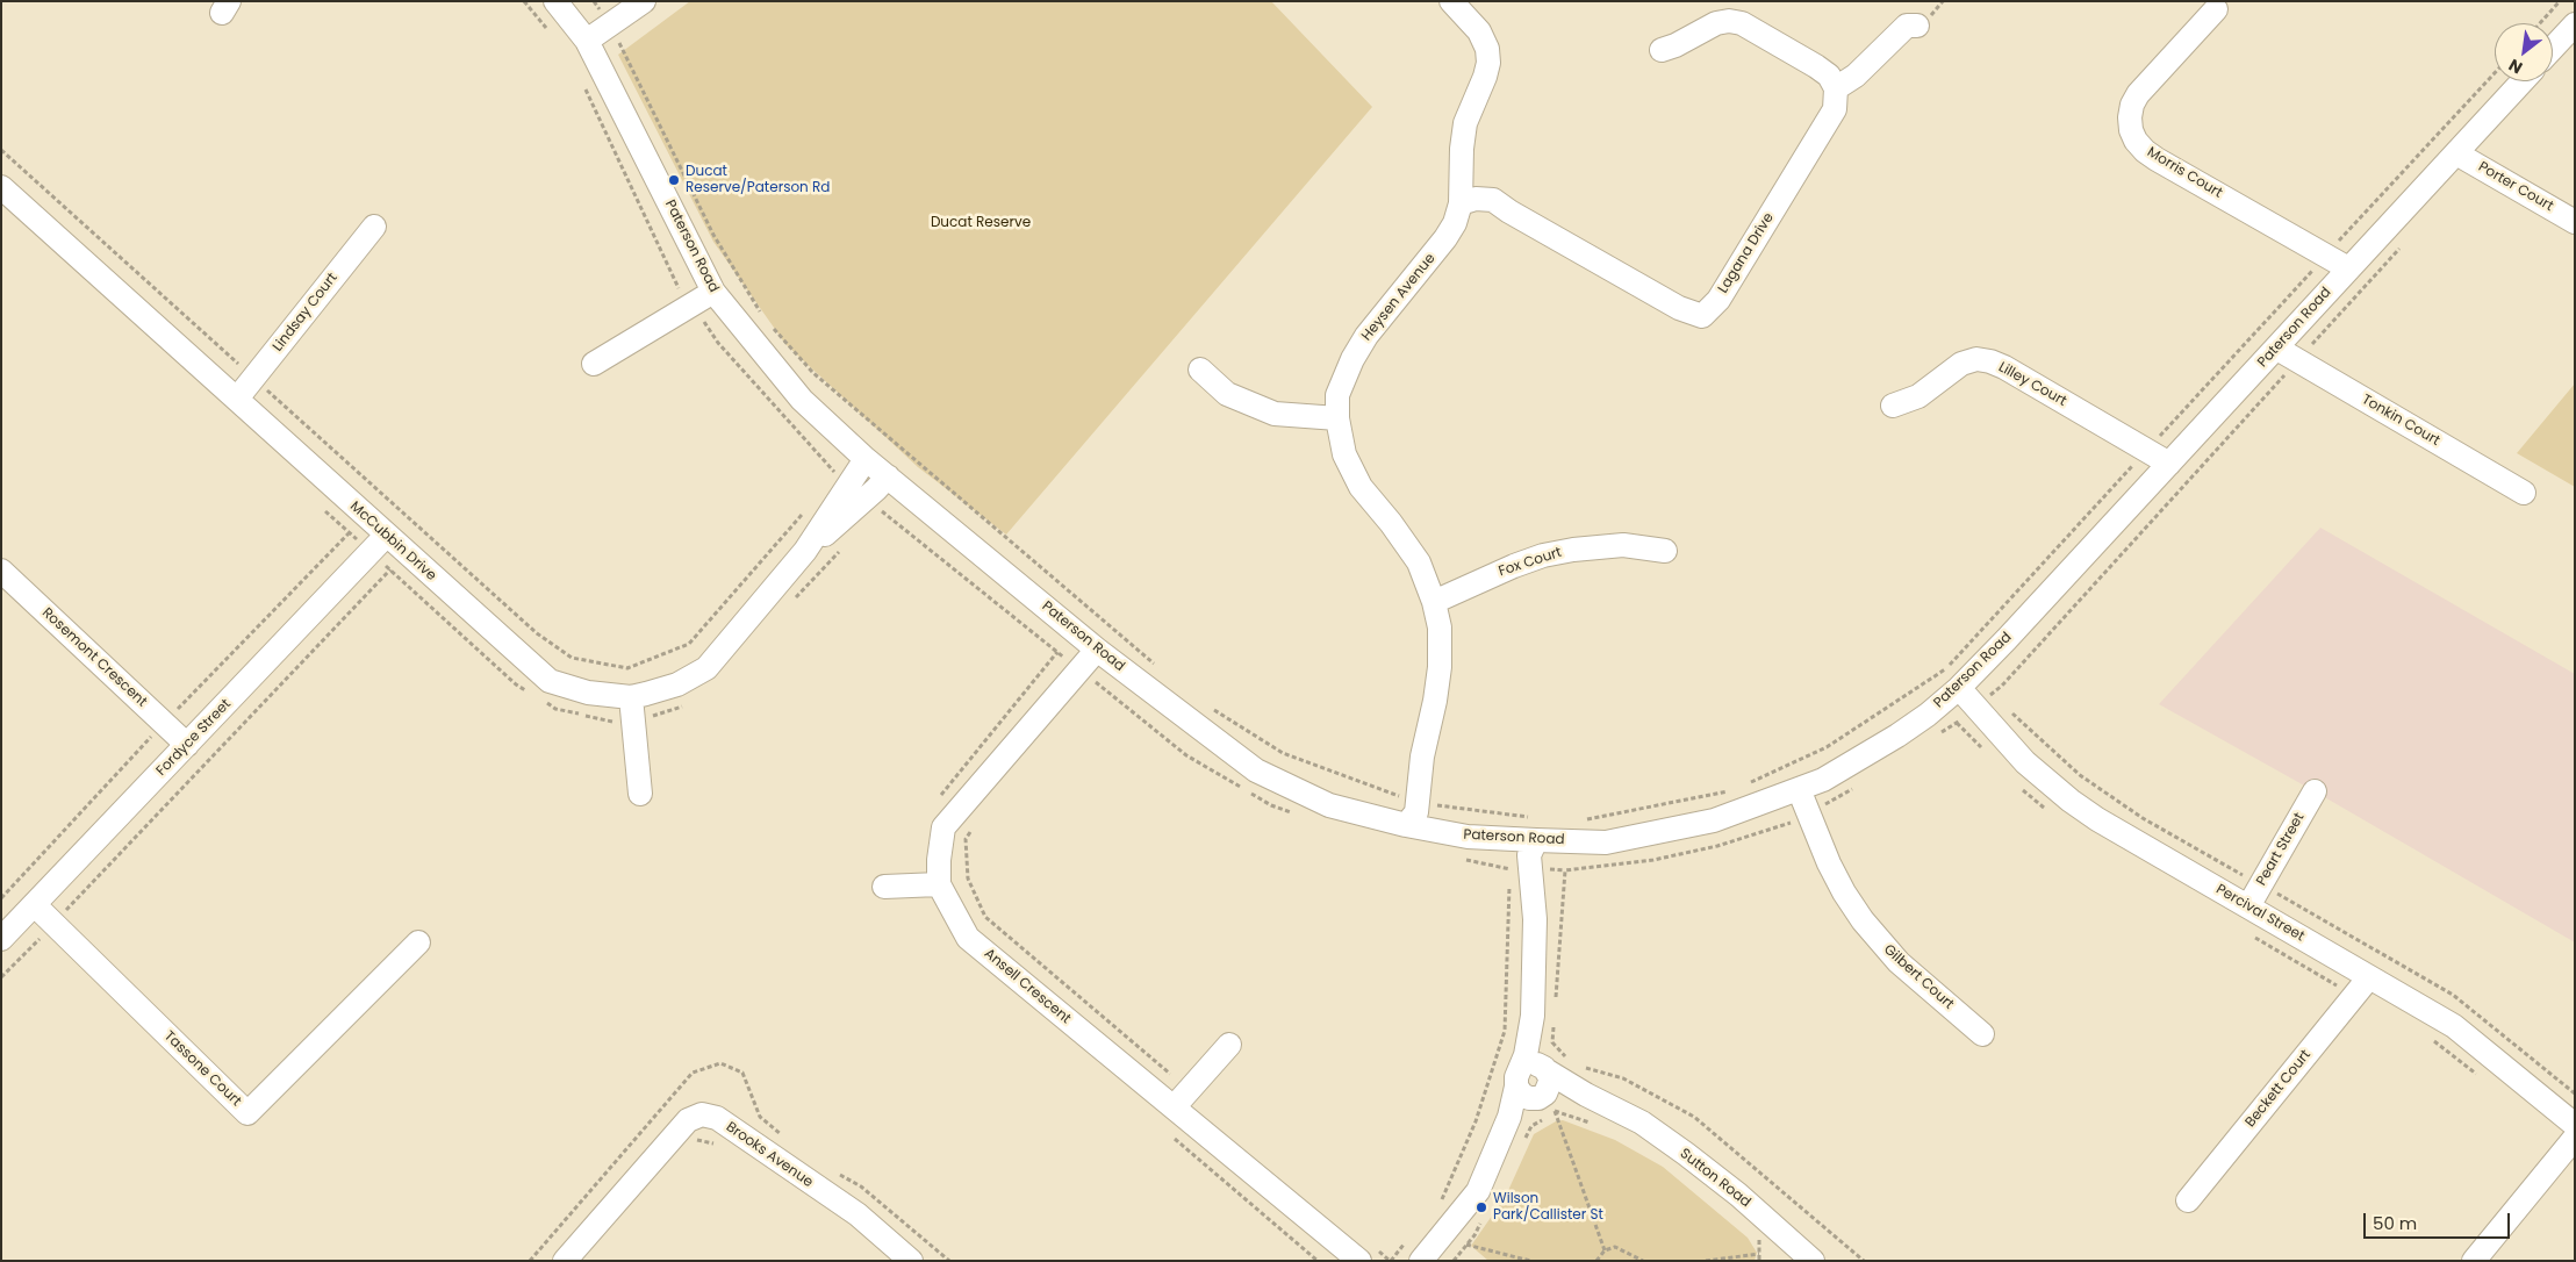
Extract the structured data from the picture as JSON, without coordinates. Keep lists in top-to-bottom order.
{
  "streets": {
    "street": [
      "Morris Court",
      "Porter Court",
      "Paterson Road",
      "Lagana Drive",
      "Heysen Avenue",
      "Lindsay Court",
      "Lilley Court",
      "Tonkin Court",
      "McCubbin Drive",
      "Fox Court",
      "Rosemont Crescent",
      "Fordyce Street",
      "Peart Street",
      "Percival Street",
      "Gilbert Court",
      "Ansell Crescent",
      "Tassone Court",
      "Beckett Court",
      "Brooks Avenue",
      "Sutton Road"
    ]
  },
  "crossings": [
    ["Morris Court", "Paterson Road"],
    ["Porter Court", "Paterson Road"],
    ["Paterson Road", "Heysen Avenue"],
    ["Paterson Road", "Lilley Court"],
    ["Paterson Road", "Tonkin Court"],
    ["Paterson Road", "McCubbin Drive"],
    ["Paterson Road", "Percival Street"],
    ["Paterson Road", "Gilbert Court"],
    ["Paterson Road", "Ansell Crescent"],
    ["Lagana Drive", "Heysen Avenue"],
    ["Heysen Avenue", "Fox Court"],
    ["Lindsay Court", "McCubbin Drive"],
    ["McCubbin Drive", "Fordyce Street"],
    ["Rosemont Crescent", "Fordyce Street"],
    ["Fordyce Street", "Tassone Court"],
    ["Peart Street", "Percival Street"],
    ["Percival Street", "Beckett Court"]
  ],
  "parks": ["Ducat Reserve"],
  "places": ["Ducat Reserve/Paterson Rd", "Wilson Park/Callister St"],
  "scale_bar": "50 m",
  "north": "bottom left"
}
